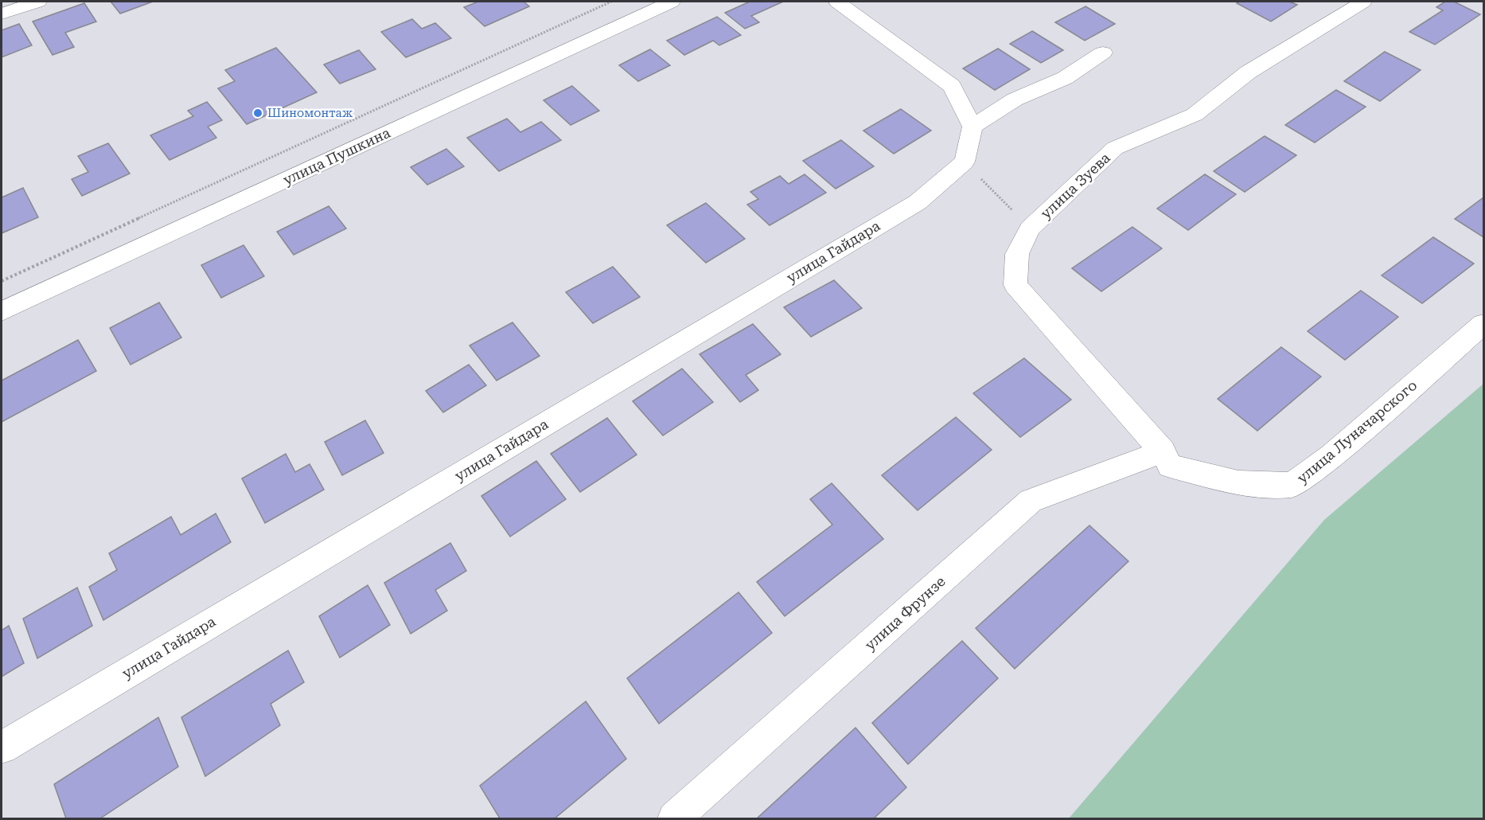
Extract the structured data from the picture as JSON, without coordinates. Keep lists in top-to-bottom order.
{
  "streets": {
    "street": [
      "улица Пушкина",
      "улица Зуева",
      "улица Гайдара",
      "улица Луначарского",
      "улица Фрунзе"
    ]
  },
  "crossings": [
    ["улица Зуева", "улица Луначарского"],
    ["улица Зуева", "улица Фрунзе"],
    ["улица Луначарского", "улица Фрунзе"]
  ],
  "places": ["Шиномонтаж"]
}
